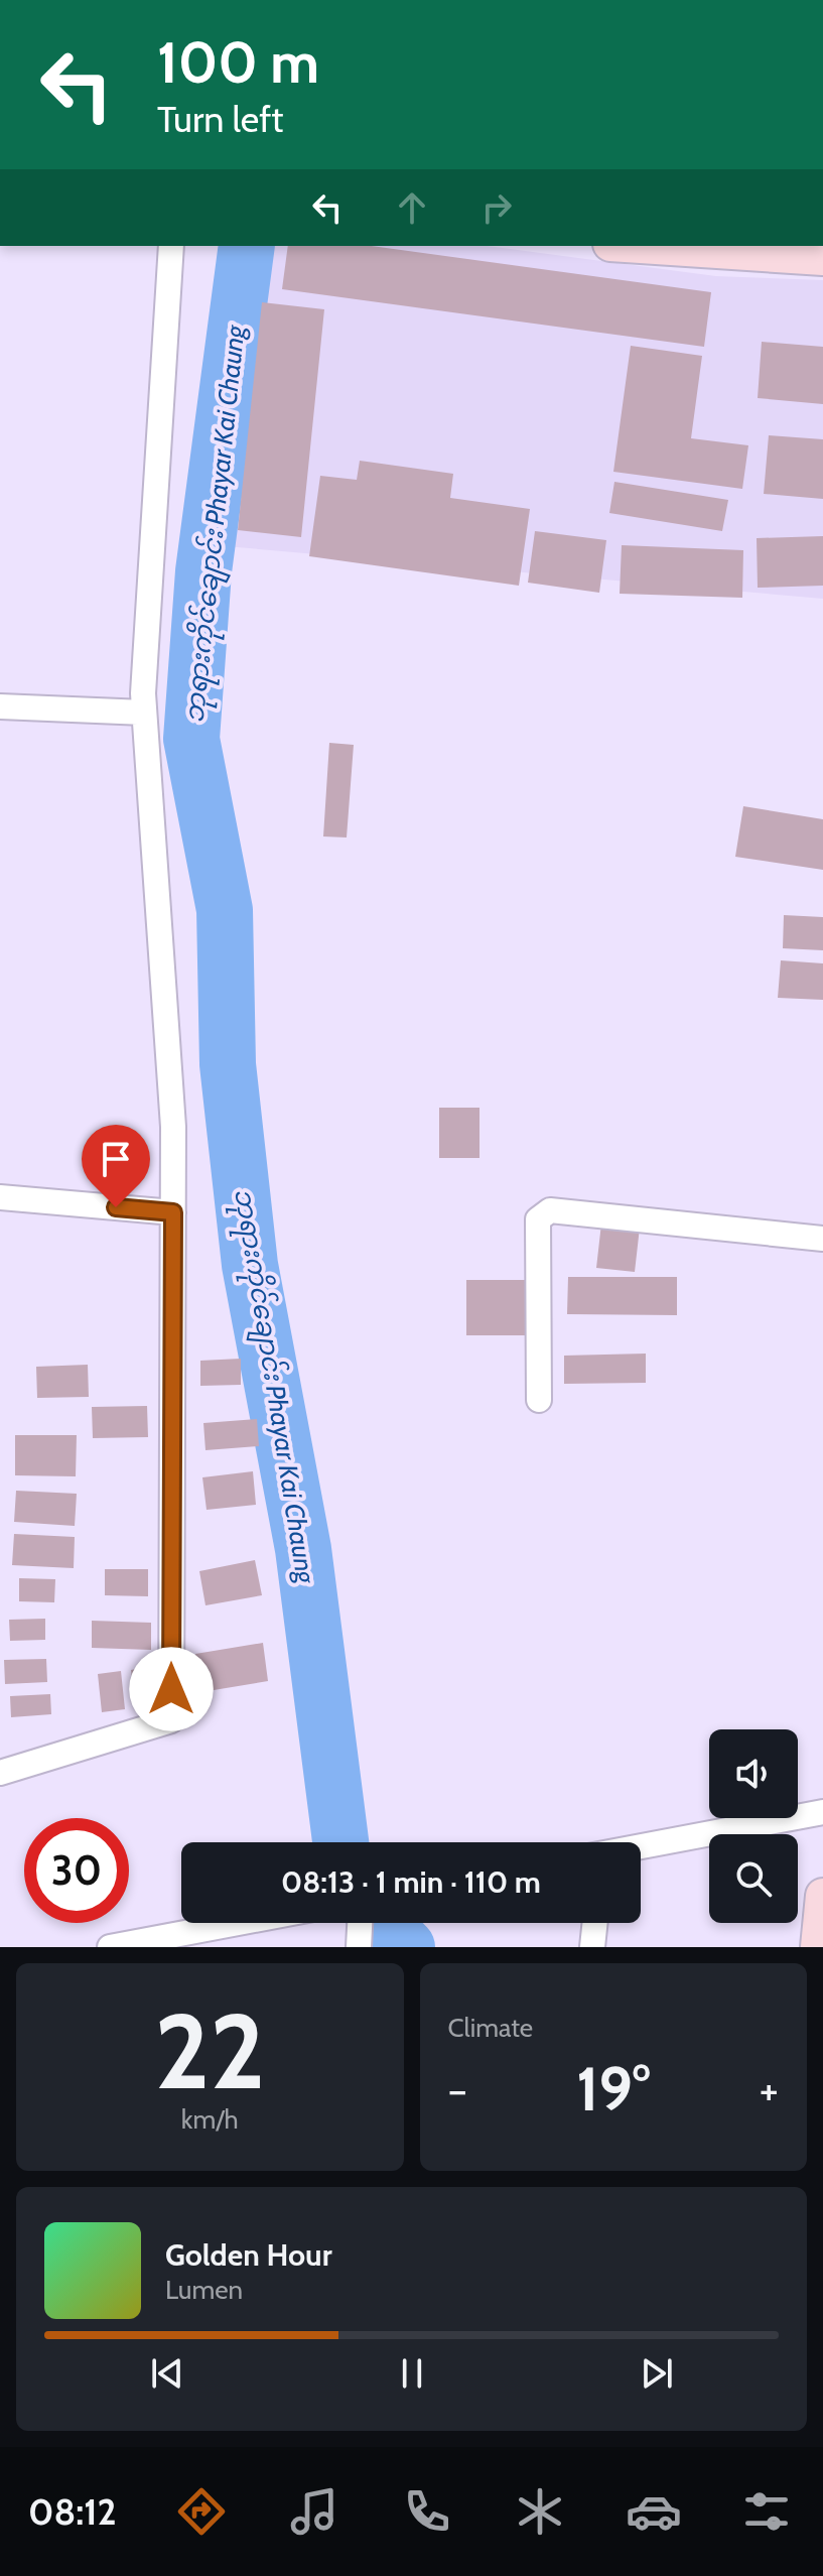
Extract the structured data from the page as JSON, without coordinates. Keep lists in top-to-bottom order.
{
  "water": ["ဘုရားကိုင်ချောင်း Phayar Kai Chaung"],
  "page": {
    "turn": ["100 m", "Turn left"],
    "limit": "30",
    "trip": "08:13 · 1 min · 110 m",
    "tile": [
      ["22", "km/h"],
      "Climate"
    ],
    "heat": ["−", "19°", "+"],
    "song": ["Golden Hour", "Lumen"],
    "tabs": "08:12"
  }
}
